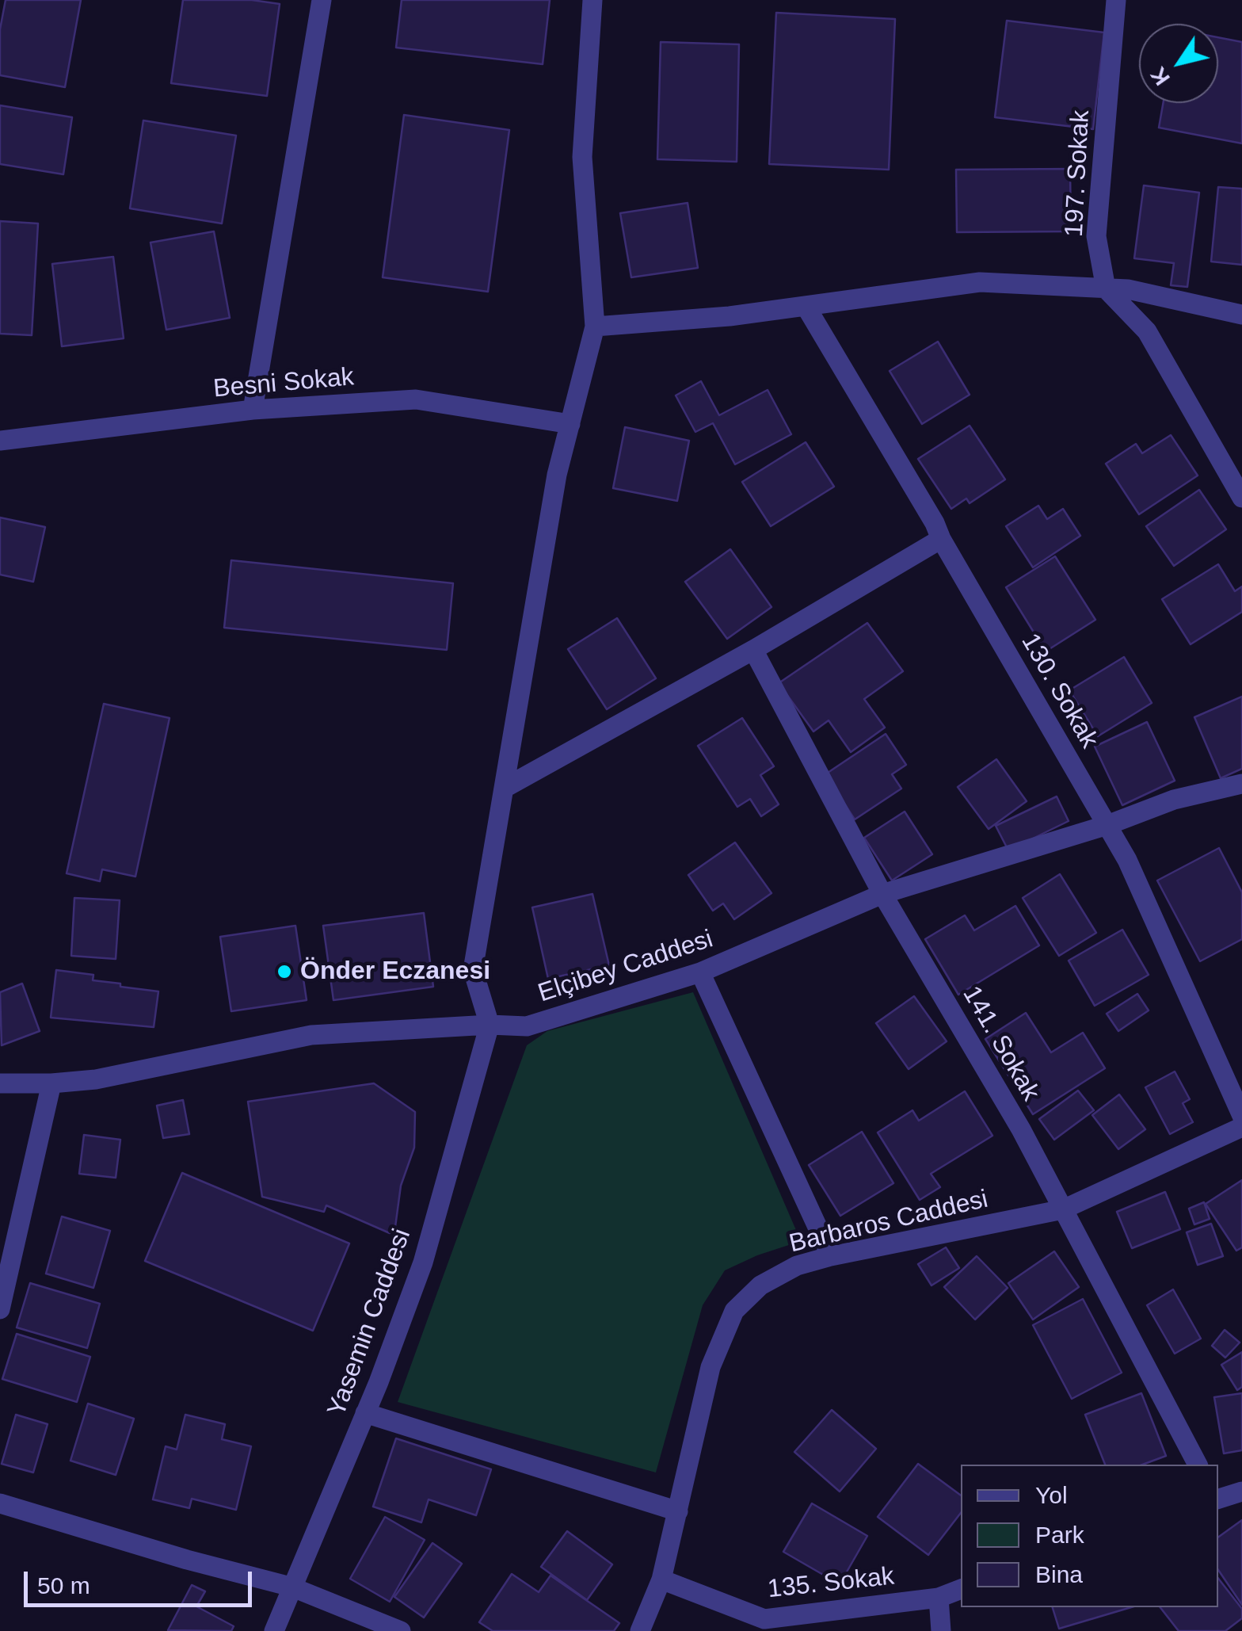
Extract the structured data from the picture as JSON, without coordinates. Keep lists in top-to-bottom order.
{
  "streets": {
    "street": [
      "197. Sokak",
      "Besni Sokak",
      "130. Sokak",
      "Elçibey Caddesi",
      "141. Sokak",
      "Barbaros Caddesi",
      "Yasemin Caddesi",
      "135. Sokak"
    ]
  },
  "crossings": [
    ["130. Sokak", "Elçibey Caddesi"],
    ["Elçibey Caddesi", "141. Sokak"],
    ["Elçibey Caddesi", "Yasemin Caddesi"],
    ["141. Sokak", "Barbaros Caddesi"],
    ["Barbaros Caddesi", "135. Sokak"]
  ],
  "places": ["Önder Eczanesi"],
  "legend": ["Yol", "Park", "Bina"],
  "scale_bar": "50 m",
  "north": "bottom left"
}
